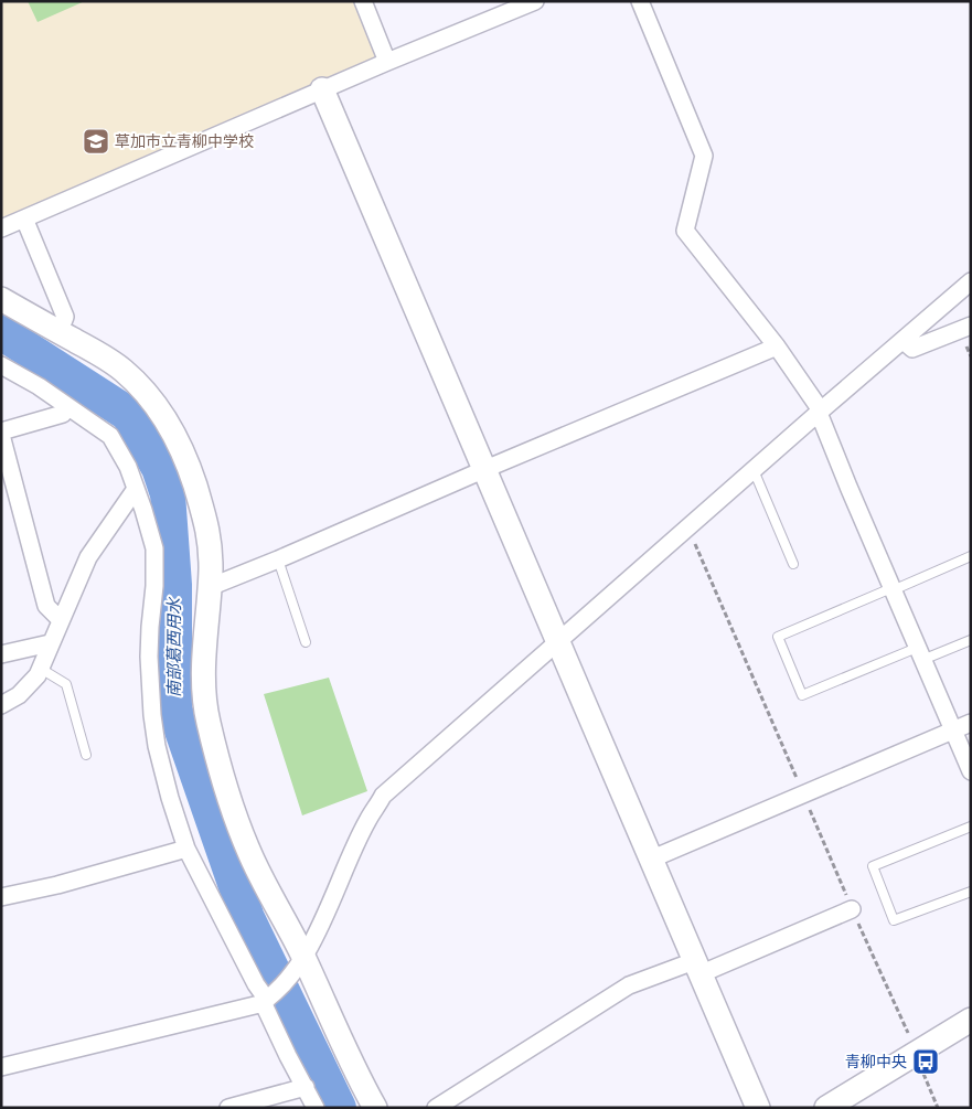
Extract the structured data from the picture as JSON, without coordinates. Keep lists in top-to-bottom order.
{
  "water": ["南部葛西用水"],
  "places": {
    "school or university": ["草加市立青柳中学校"],
    "bus stop": ["青柳中央"]
  }
}
